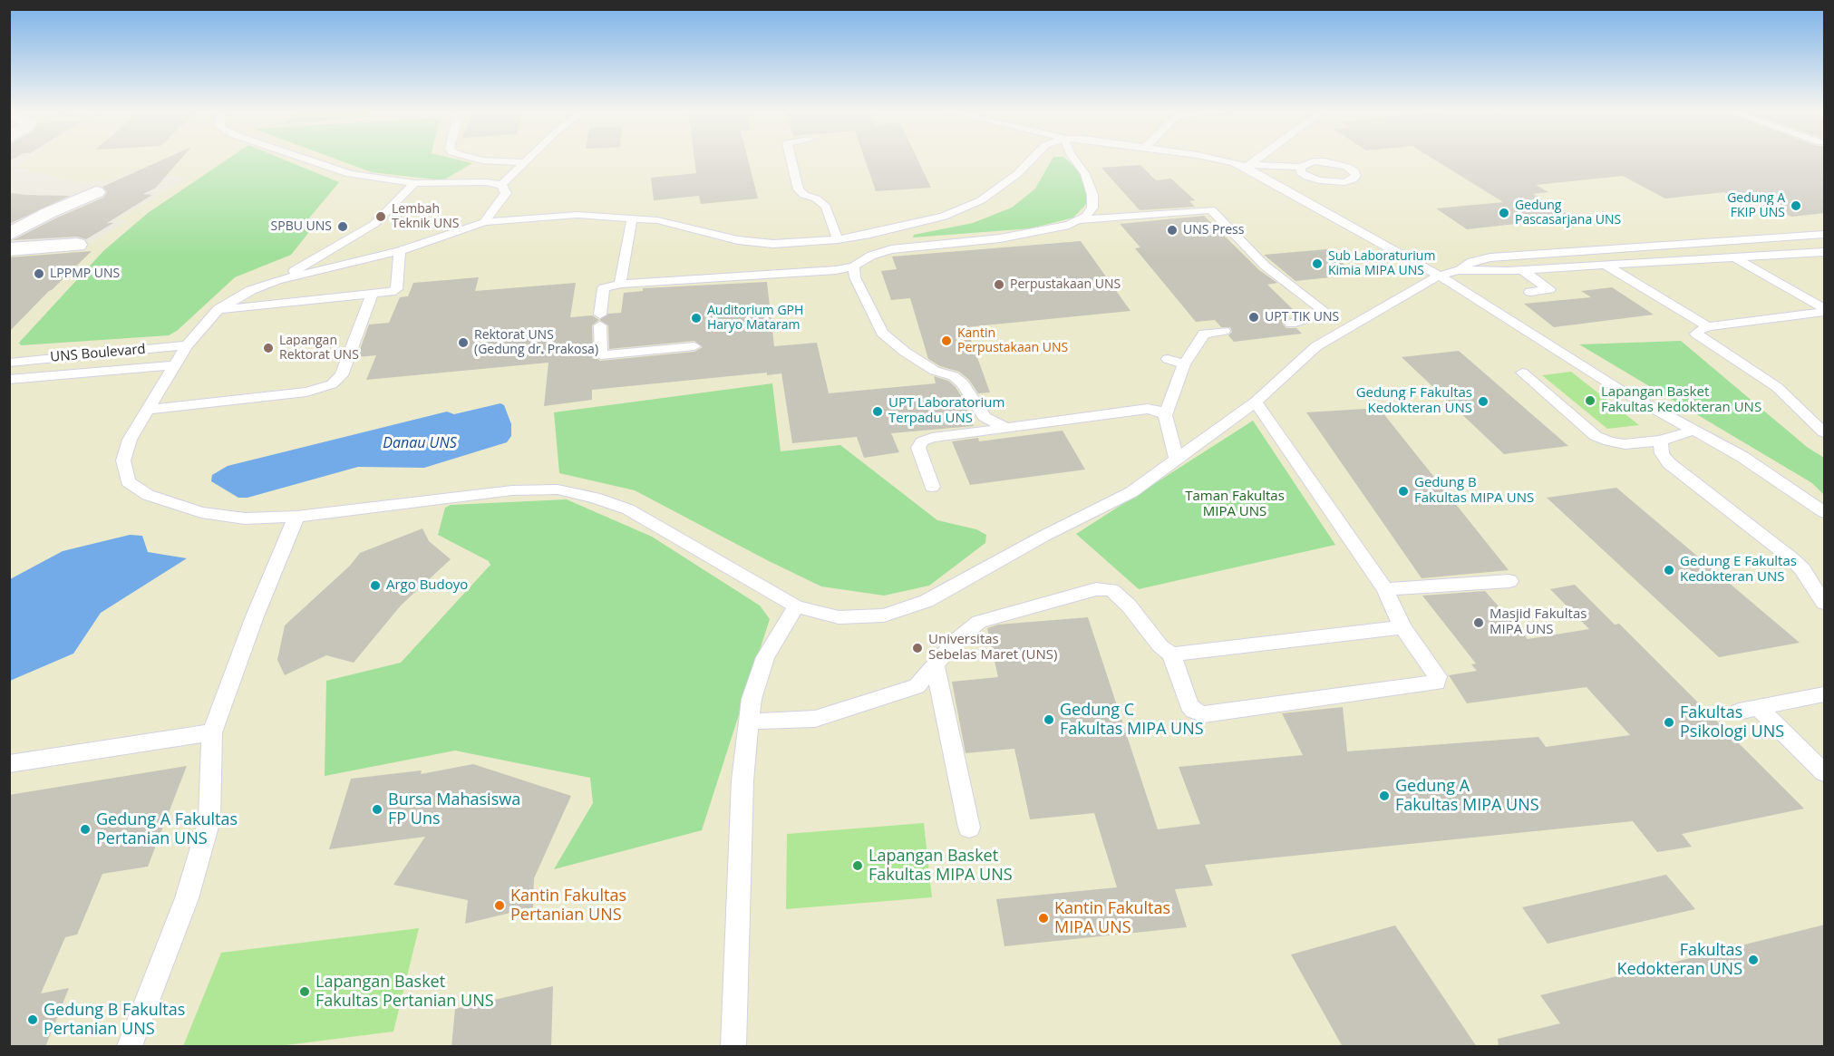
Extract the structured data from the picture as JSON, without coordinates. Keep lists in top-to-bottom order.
{
  "streets": {
    "lane": ["UNS Boulevard"]
  },
  "water": ["Danau UNS"],
  "parks": ["Taman Fakultas MIPA UNS"],
  "places": [
    "Gedung A FKIP UNS",
    "Gedung Pascasarjana UNS",
    "Lembah Teknik UNS",
    "SPBU UNS",
    "UNS Press",
    "Sub Laboraturium Kimia MIPA UNS",
    "LPPMP UNS",
    "Perpustakaan UNS",
    "UPT TIK UNS",
    "Auditorium GPH Haryo Mataram",
    "Kantin Perpustakaan UNS",
    "Rektorat UNS (Gedung dr. Prakosa)",
    "Lapangan Rektorat UNS",
    "Lapangan Basket Fakultas Kedokteran UNS",
    "Gedung F Fakultas Kedokteran UNS",
    "UPT Laboratorium Terpadu UNS",
    "Gedung B Fakultas MIPA UNS",
    "Gedung E Fakultas Kedokteran UNS",
    "Argo Budoyo",
    "Masjid Fakultas MIPA UNS",
    "Universitas Sebelas Maret (UNS)",
    "Gedung C Fakultas MIPA UNS",
    "Fakultas Psikologi UNS",
    "Gedung A Fakultas MIPA UNS",
    "Bursa Mahasiswa FP Uns",
    "Gedung A Fakultas Pertanian UNS",
    "Lapangan Basket Fakultas MIPA UNS",
    "Kantin Fakultas Pertanian UNS",
    "Kantin Fakultas MIPA UNS",
    "Fakultas Kedokteran UNS",
    "Lapangan Basket Fakultas Pertanian UNS",
    "Gedung B Fakultas Pertanian UNS"
  ]
}
